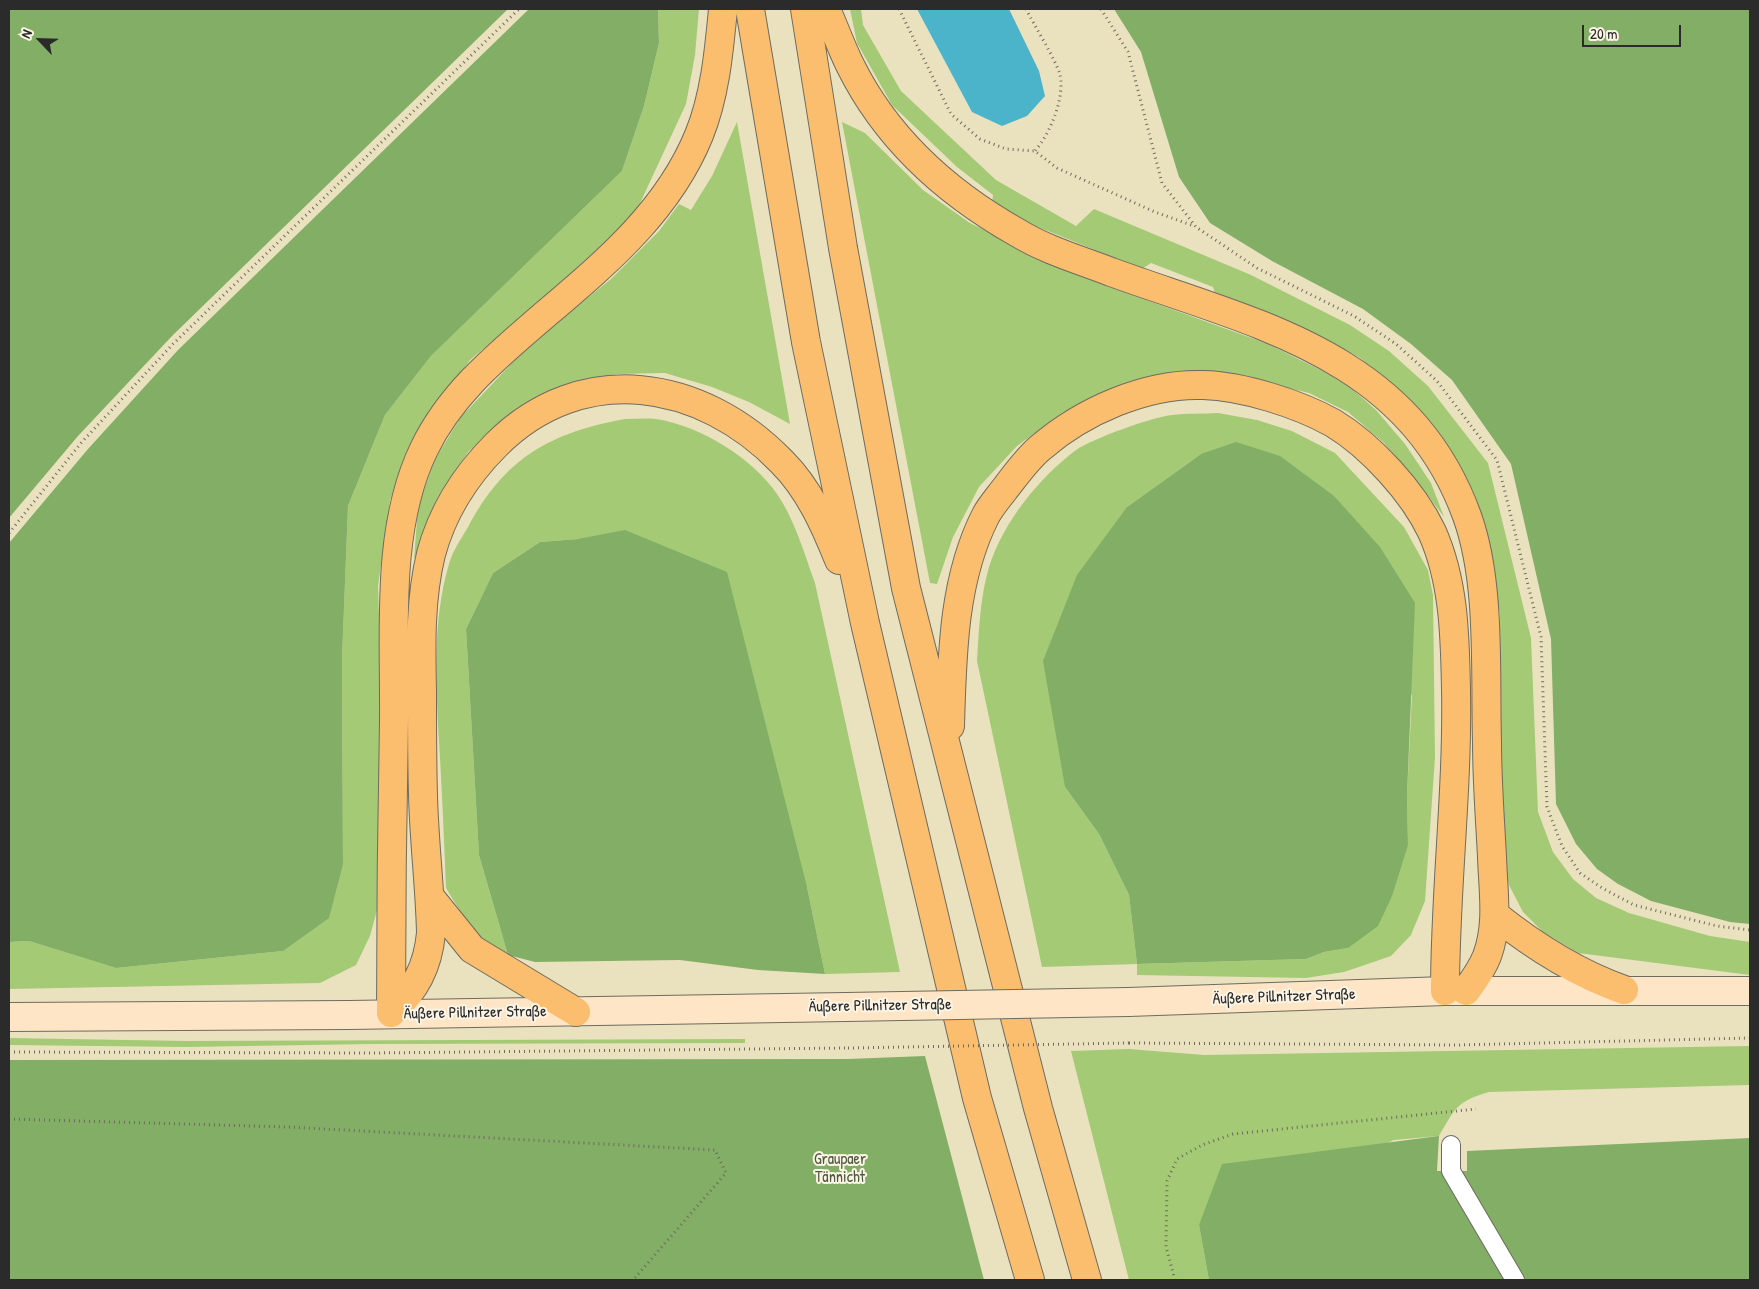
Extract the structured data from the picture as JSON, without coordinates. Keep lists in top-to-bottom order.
{
  "streets": {
    "main road": ["Äußere Pillnitzer Straße"]
  },
  "parks": ["Graupaer Tännicht"],
  "scale_bar": "20 m",
  "north": "top left"
}
